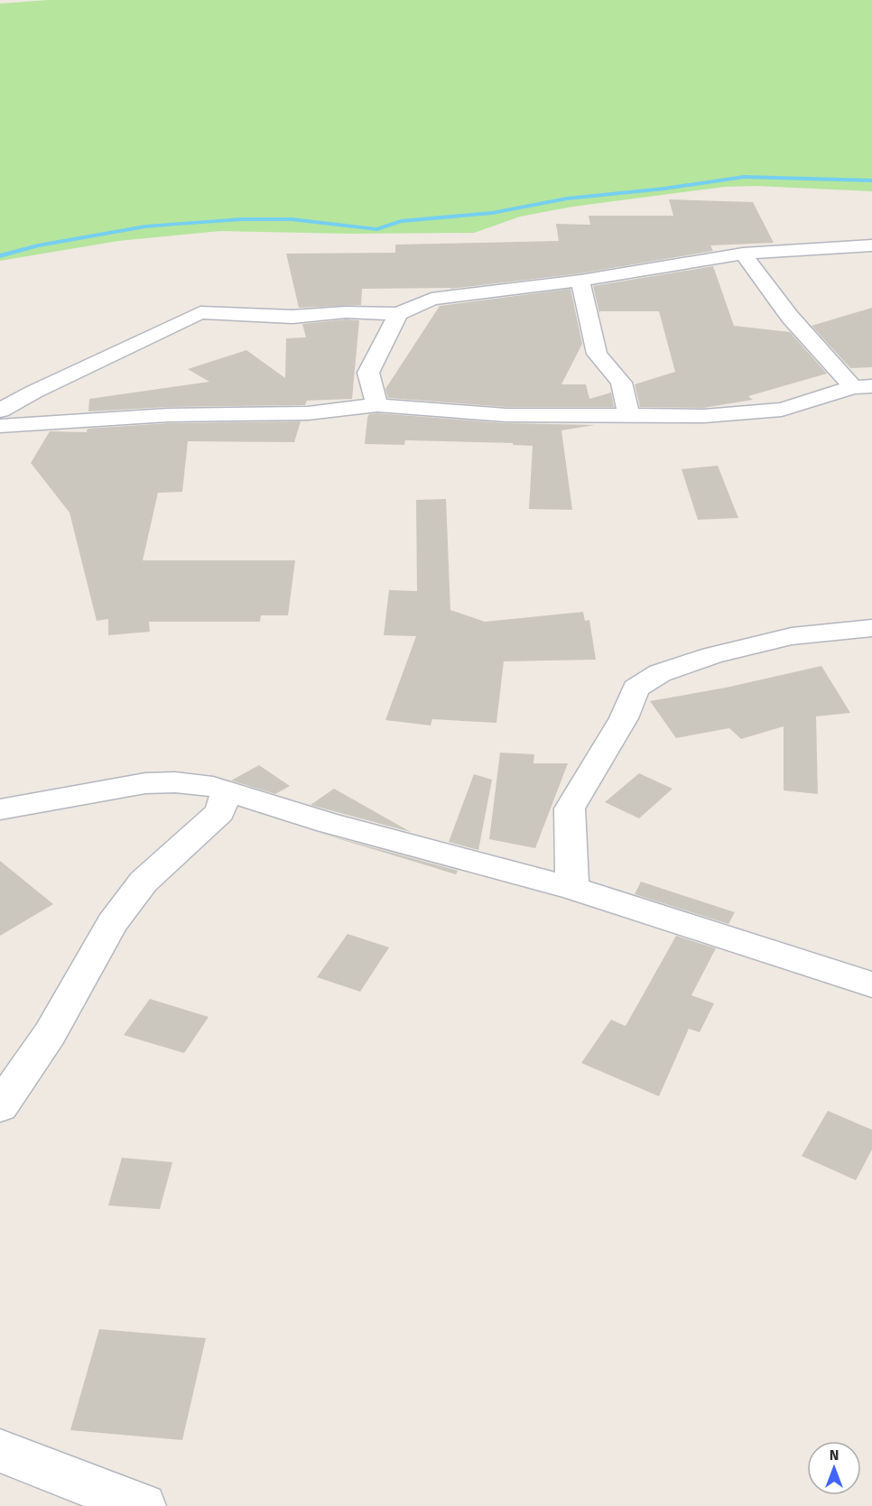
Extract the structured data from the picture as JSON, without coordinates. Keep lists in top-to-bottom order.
{
  "north": "top"
}
